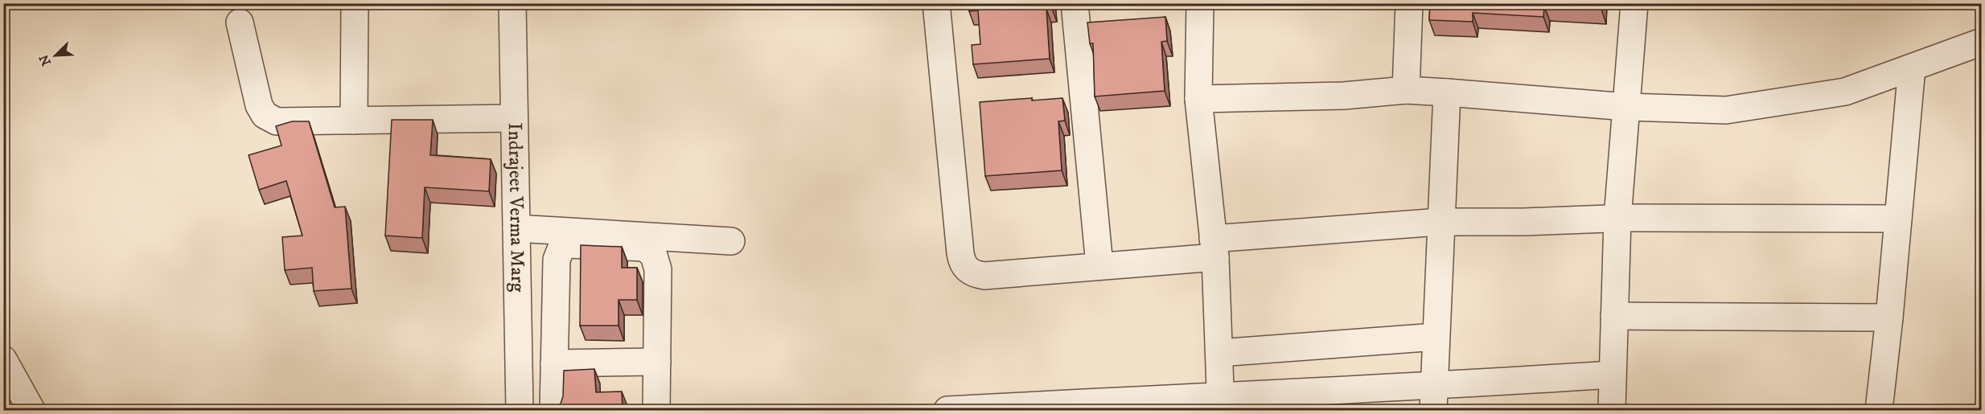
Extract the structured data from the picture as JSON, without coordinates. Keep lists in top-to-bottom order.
{
  "streets": {
    "street": ["Indrajeet Verma Marg"]
  },
  "north": "bottom left"
}
